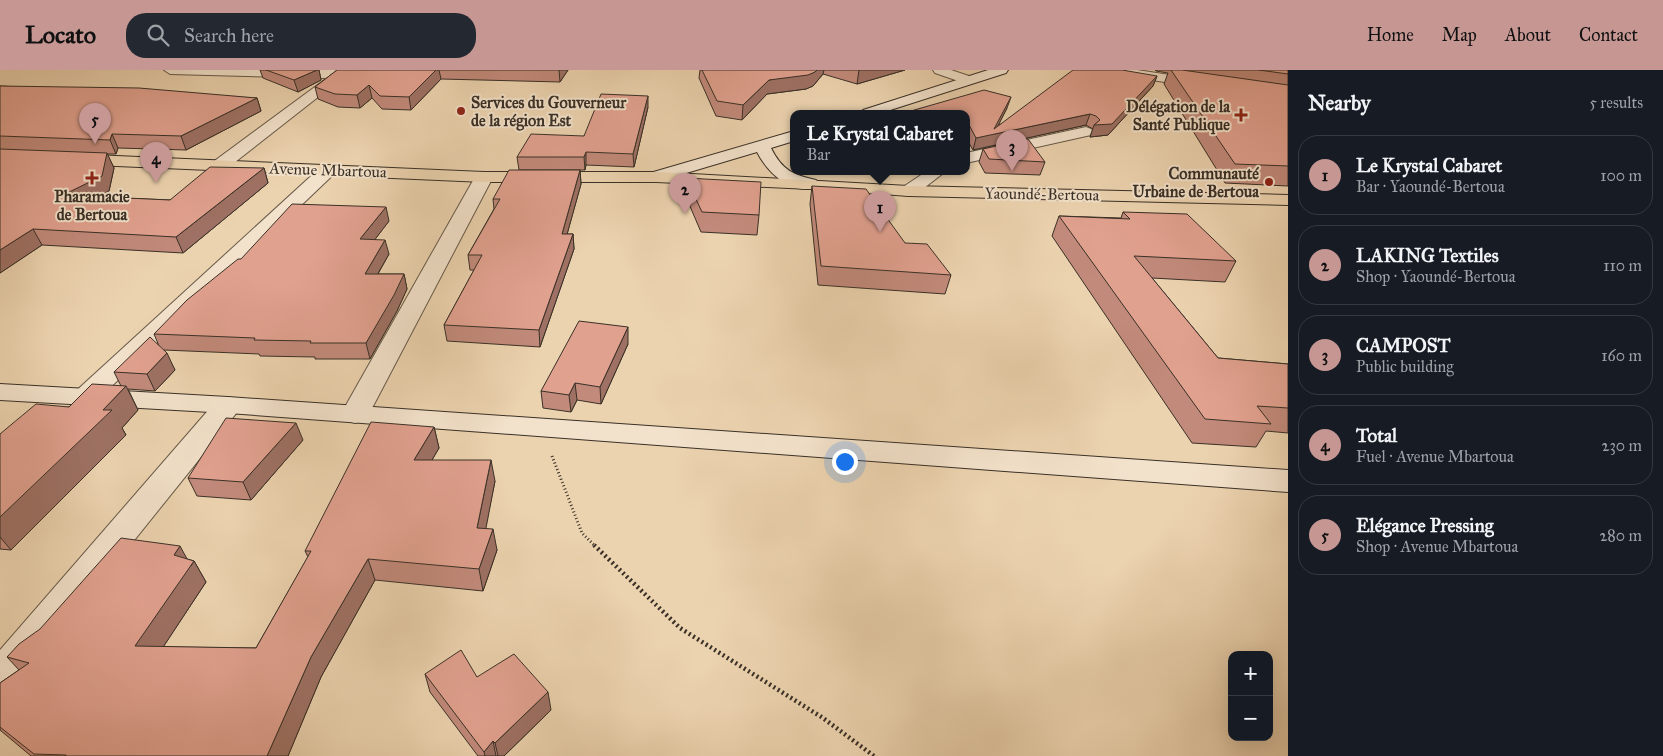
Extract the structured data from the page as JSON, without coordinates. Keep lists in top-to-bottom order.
{
  "streets": {
    "highway": ["Avenue Mbartoua", "Yaoundé-Bertoua"]
  },
  "crossings": [
    ["Avenue Mbartoua", "Yaoundé-Bertoua"]
  ],
  "places": {
    "other": ["Services du Gouverneur de la région Est", "Communauté Urbaine de Bertoua"],
    "health": ["Délégation de la Santé Publique", "Pharamacie de Bertoua"]
  },
  "page": {
    "header": "Locato",
    "search": "Search here",
    "nav": [
      "Home",
      "Map",
      "About",
      "Contact"
    ],
    "heading": ["Nearby", "5 results"],
    "pins": [
      "5",
      "3",
      "4",
      "2",
      "1"
    ],
    "popup": ["Le Krystal Cabaret", "Bar"],
    "list": [
      {
        "mark": "1",
        "name": "Le Krystal Cabaret",
        "note": "Bar · Yaoundé-Bertoua",
        "value": "100 m"
      },
      {
        "mark": "2",
        "name": "LAKING Textiles",
        "note": "Shop · Yaoundé-Bertoua",
        "value": "110 m"
      },
      {
        "mark": "3",
        "name": "CAMPOST",
        "note": "Public building",
        "value": "160 m"
      },
      {
        "mark": "4",
        "name": "Total",
        "note": "Fuel · Avenue Mbartoua",
        "value": "230 m"
      },
      {
        "mark": "5",
        "name": "Elégance Pressing",
        "note": "Shop · Avenue Mbartoua",
        "value": "280 m"
      }
    ],
    "map_buttons": ["+", "−"]
  }
}
